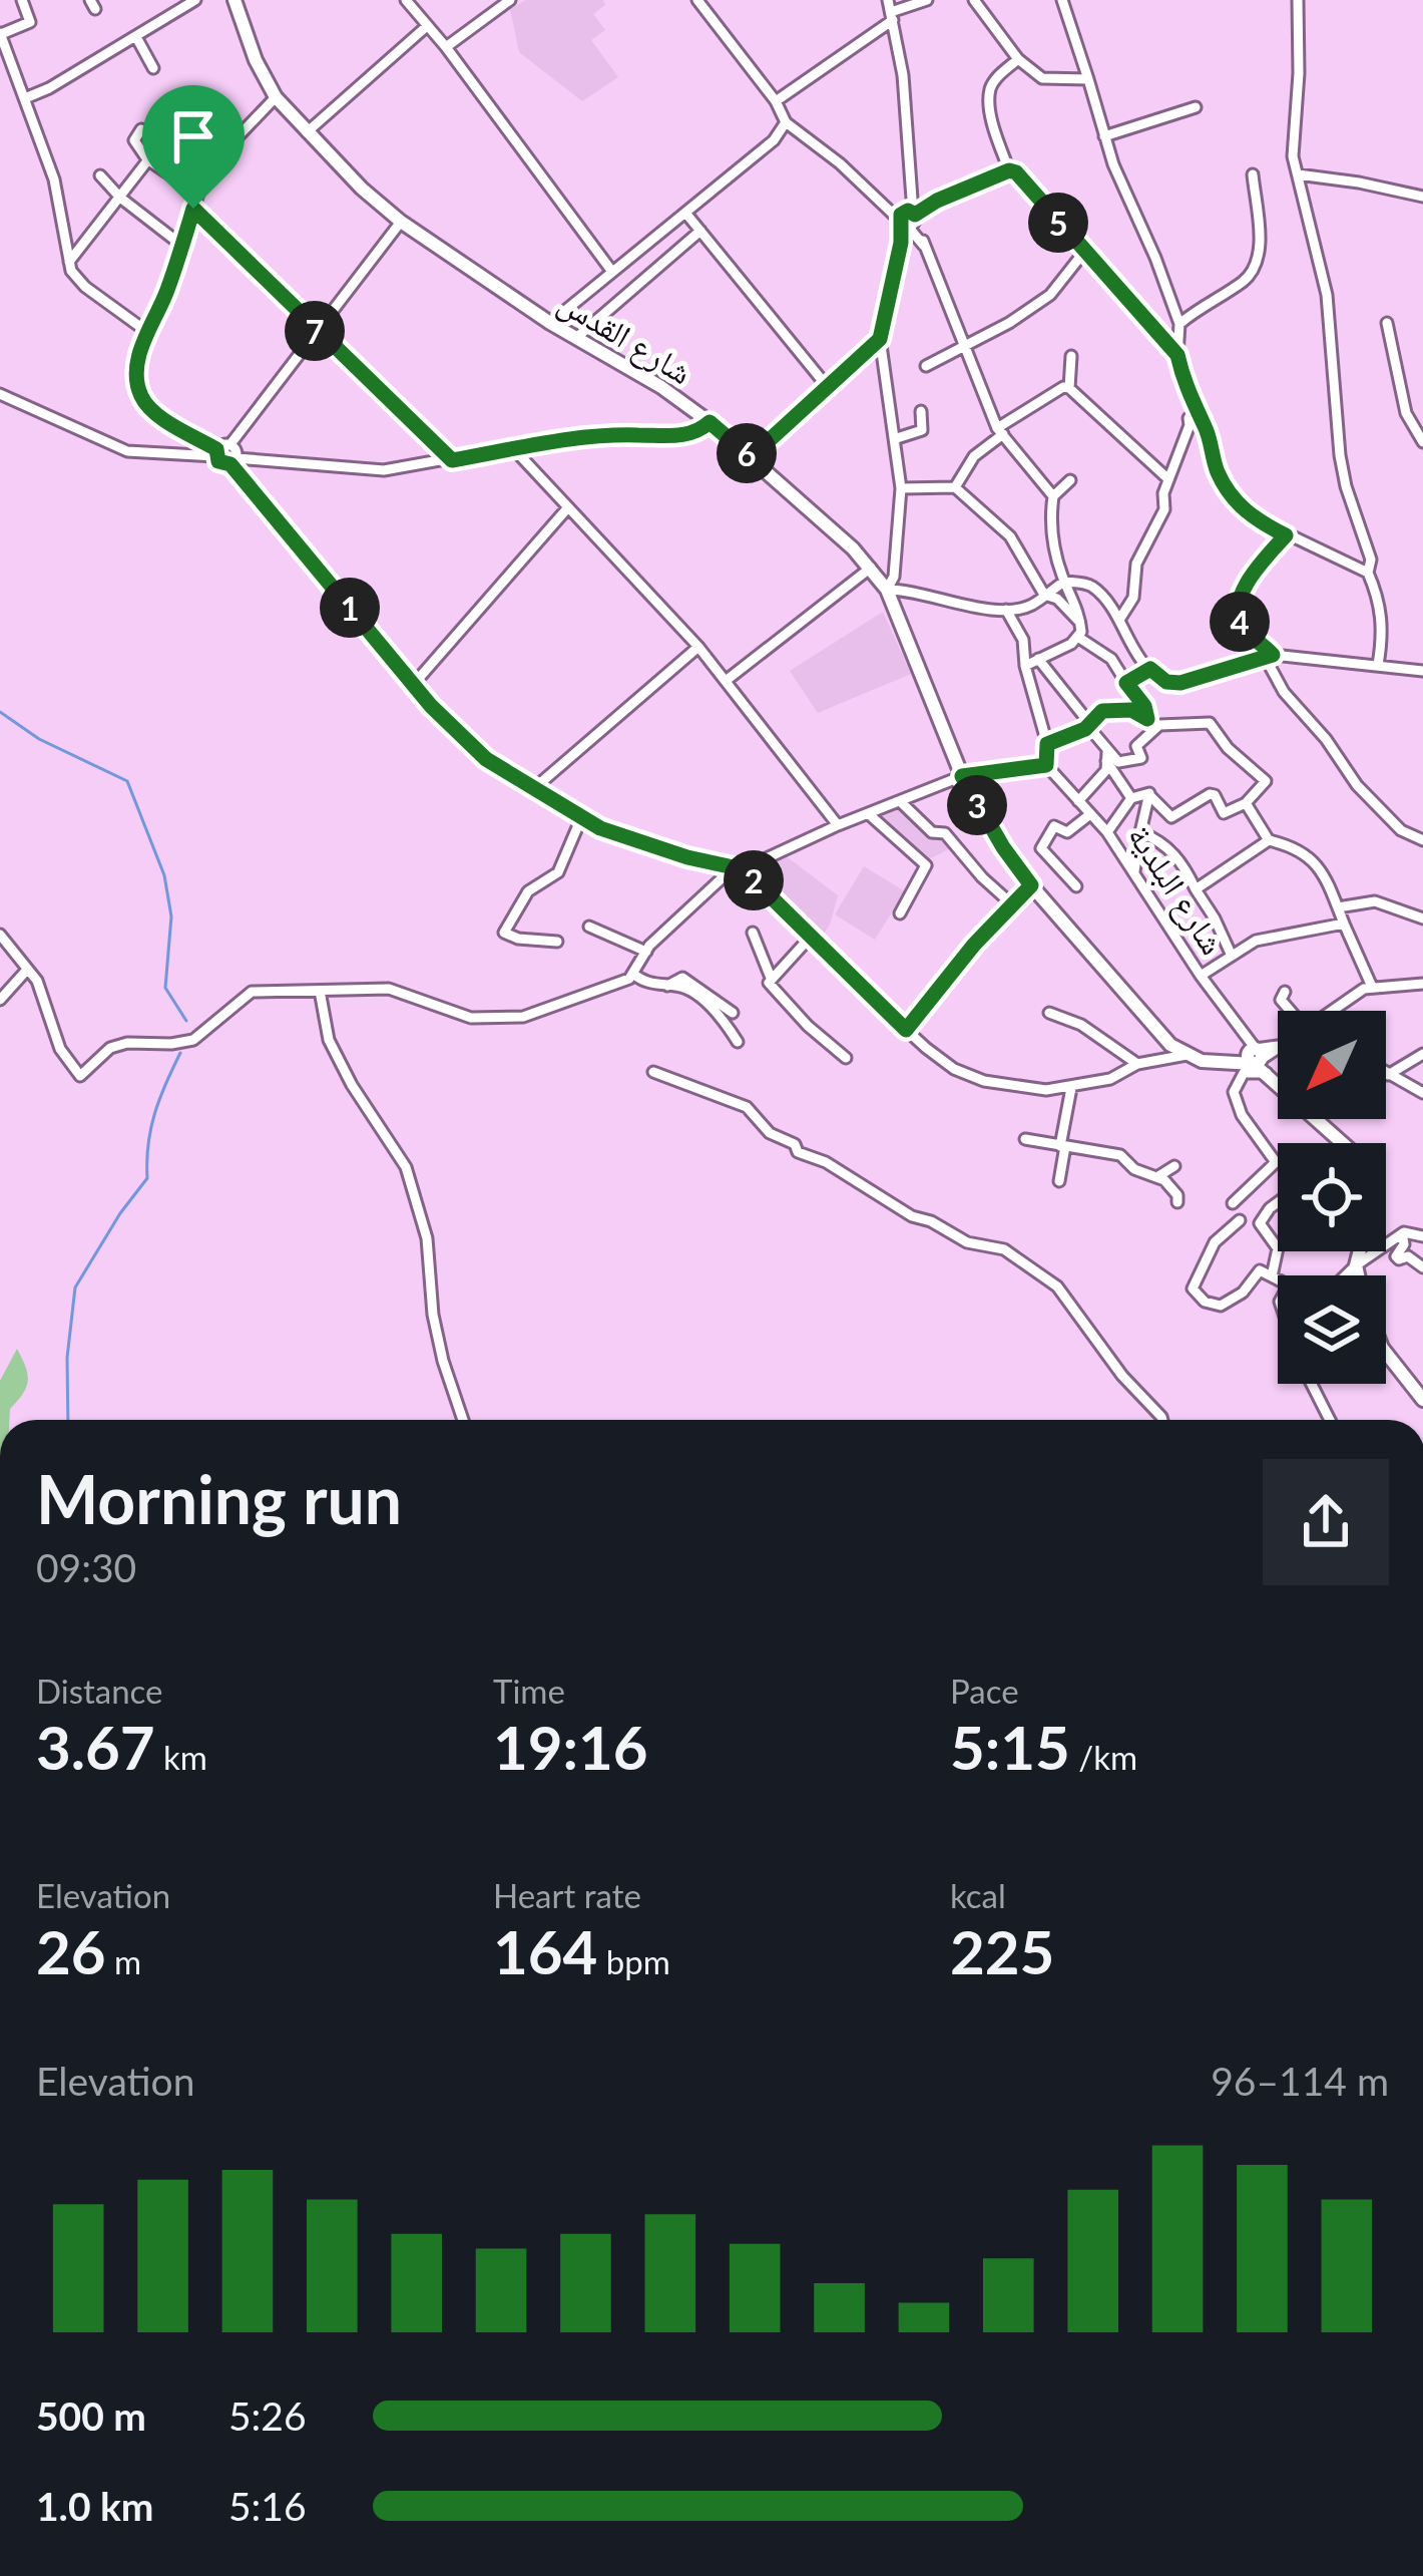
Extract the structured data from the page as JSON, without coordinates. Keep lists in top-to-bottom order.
{
  "streets": {
    "main road": ["شارع القدس"],
    "street": ["شارع البلدية"]
  },
  "north": "bottom left",
  "page": {
    "pins": [
      "5",
      "7",
      "6",
      "1",
      "4",
      "3",
      "2"
    ],
    "heading": ["Morning run", "09:30"],
    "stats": [
      ["Distance", "3.67 km"],
      ["Time", "19:16"],
      ["Pace", "5:15 /km"],
      ["Elevation", "26 m"],
      ["Heart rate", "164 bpm"],
      ["kcal", "225"]
    ],
    "chart": ["Elevation", "96–114 m"],
    "list": [
      {
        "name": "500 m",
        "note": "5:26"
      },
      {
        "name": "1.0 km",
        "note": "5:16"
      }
    ]
  }
}
